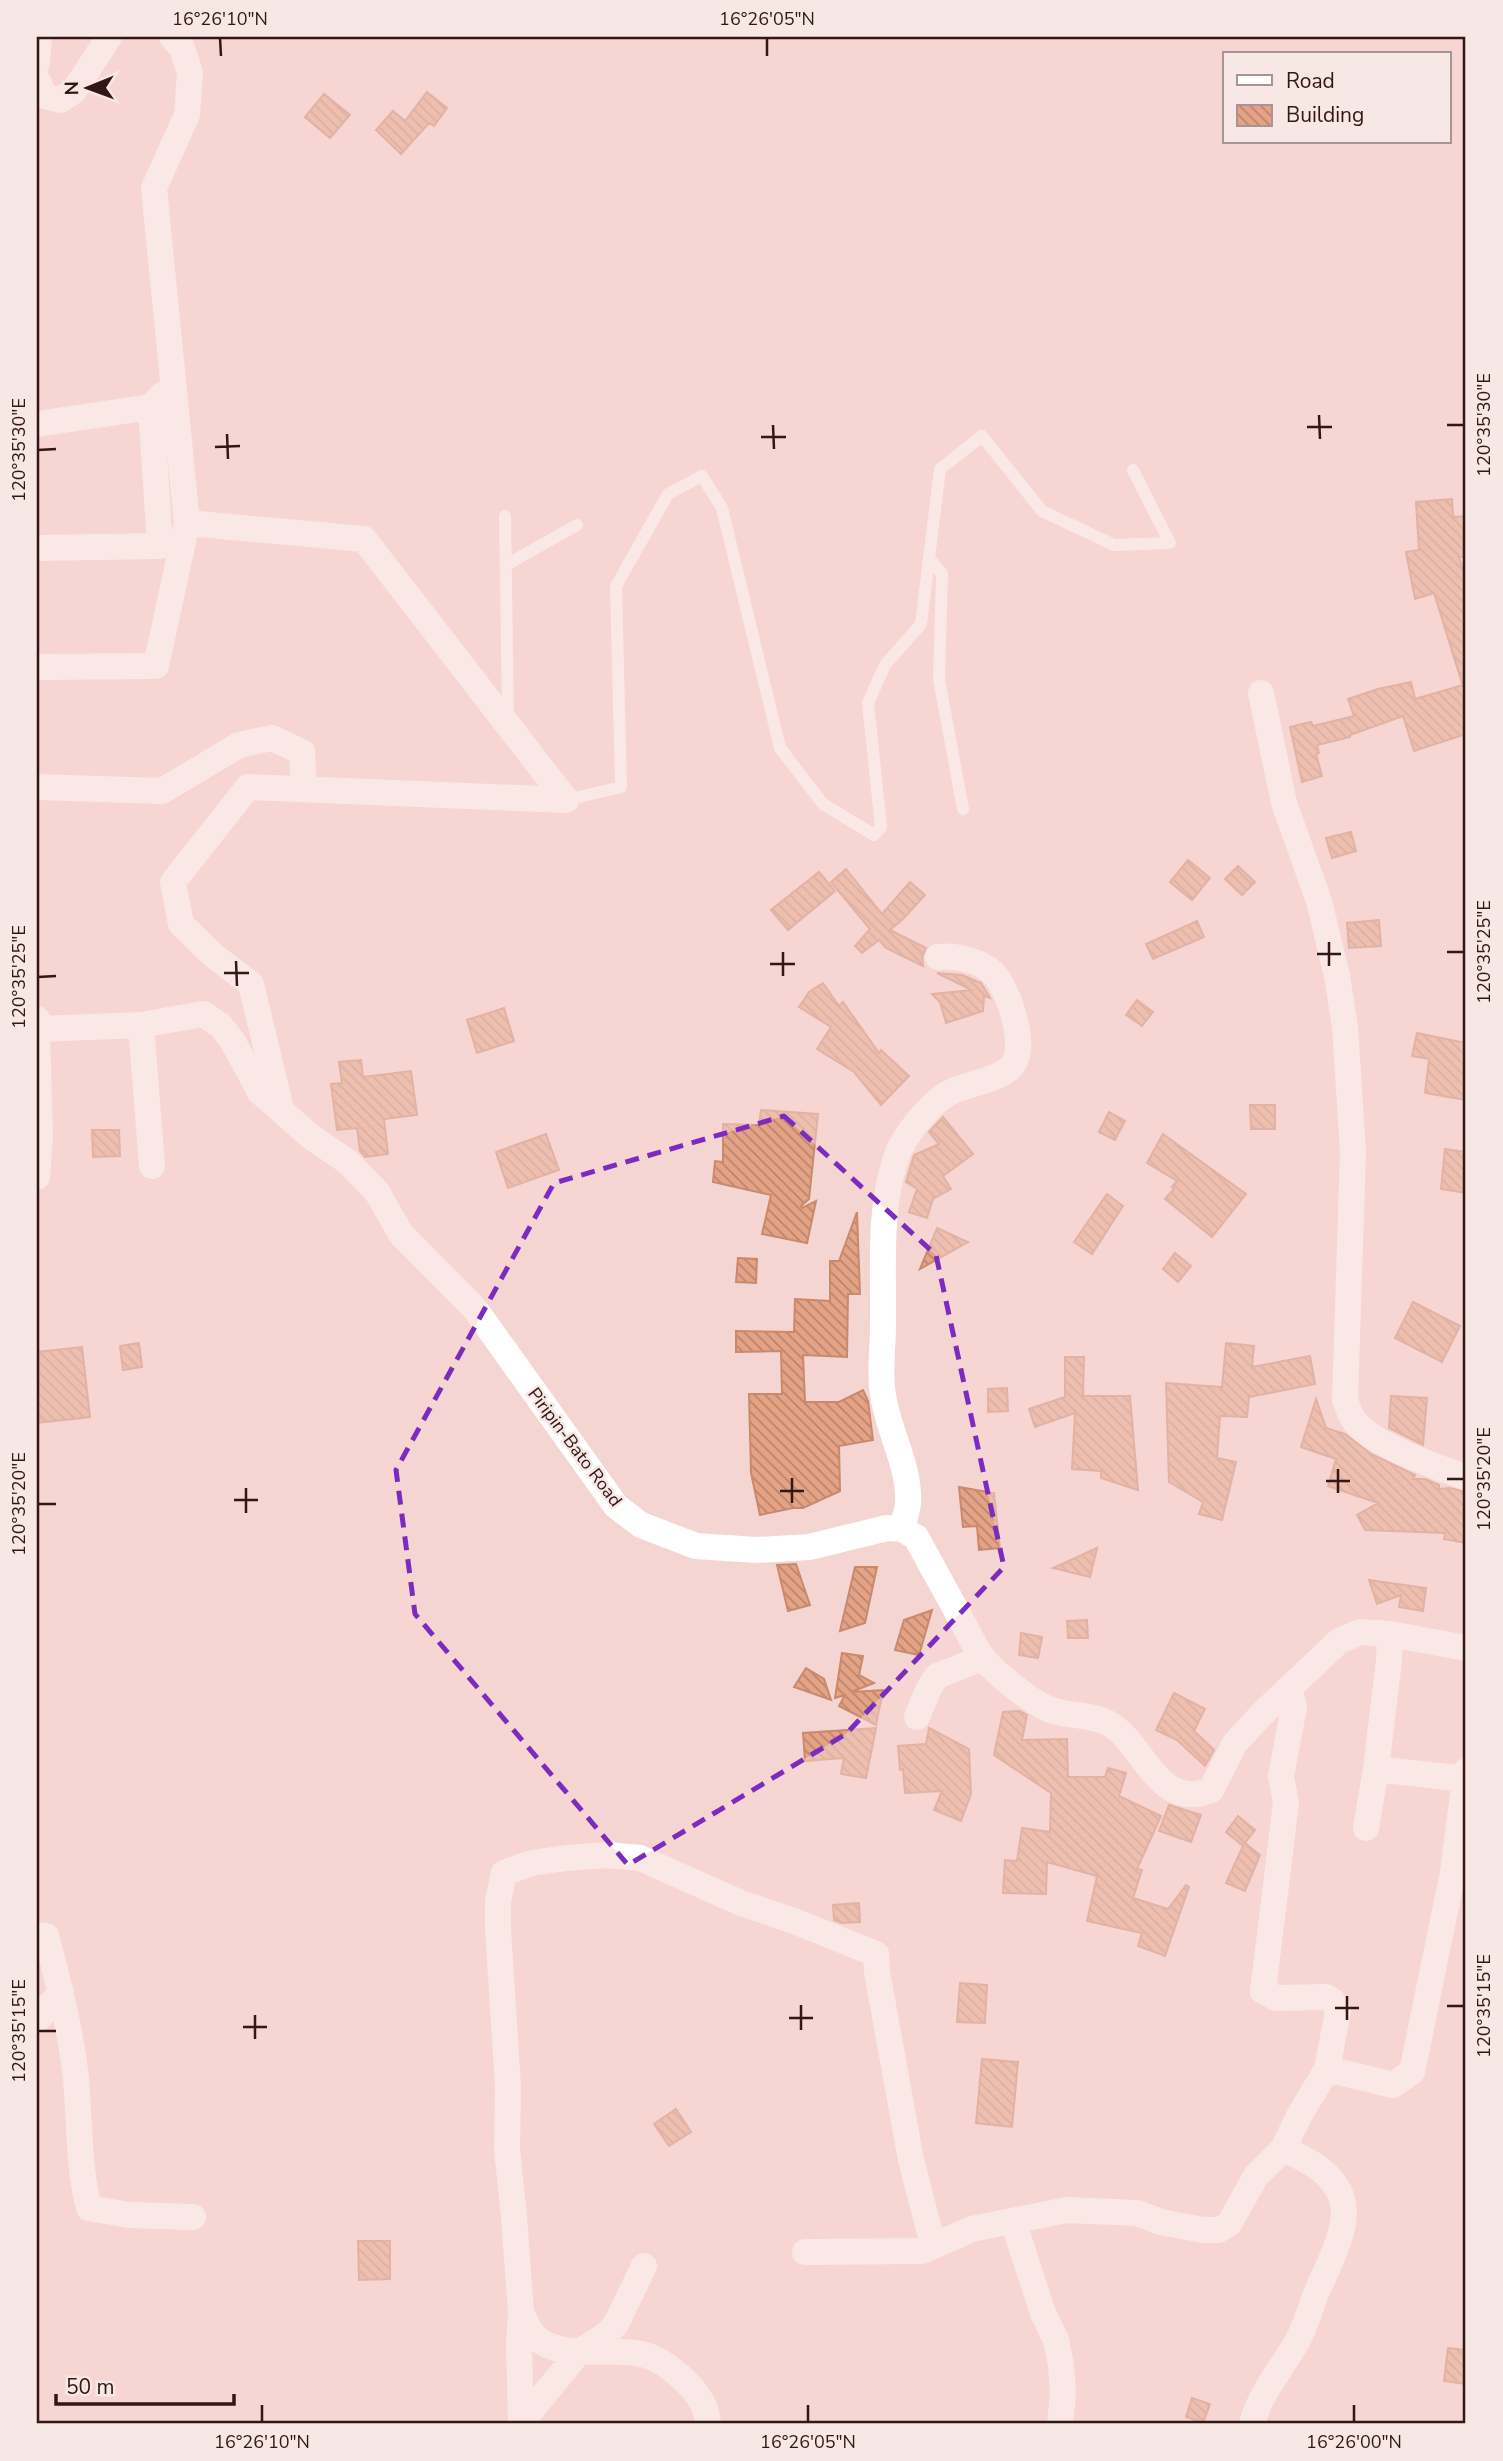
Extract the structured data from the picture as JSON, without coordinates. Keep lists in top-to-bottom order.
{
  "streets": {
    "street": ["Piripin-Bato Road"]
  },
  "legend": ["Road", "Building"],
  "scale_bar": "50 m",
  "north": "left",
  "coordinates": [
    "16°26'10\"N",
    "16°26'05\"N",
    "120°35'30\"E",
    "120°35'25\"E",
    "120°35'20\"E",
    "120°35'15\"E",
    "16°26'00\"N"
  ]
}
